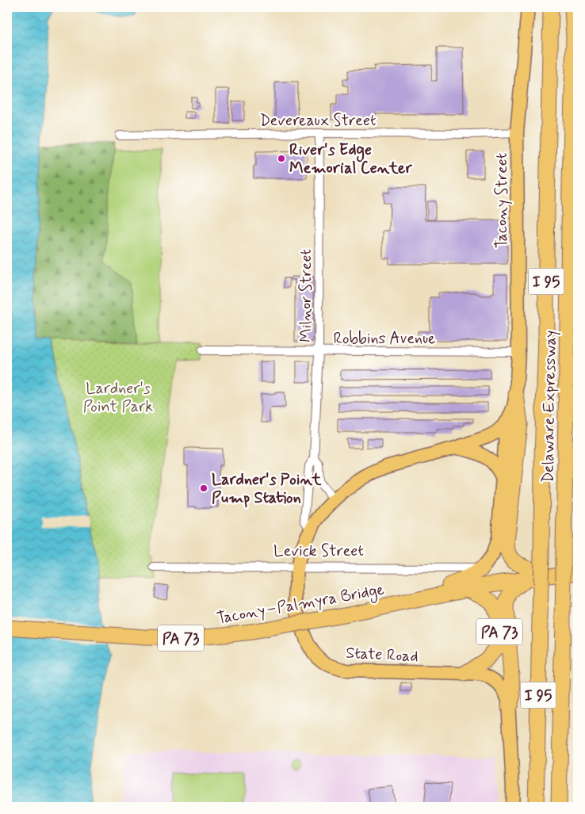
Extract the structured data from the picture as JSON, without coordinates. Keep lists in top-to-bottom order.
{
  "streets": {
    "highway": [
      "I 95",
      "Delaware Expressway",
      "Tacony–Palmyra Bridge",
      "PA 73"
    ],
    "main road": ["Tacony Street", "State Road"],
    "street": [
      "Devereaux Street",
      "Milnor Street",
      "Robbins Avenue",
      "Levick Street"
    ]
  },
  "crossings": [
    ["Devereaux Street", "Tacony Street"],
    ["Devereaux Street", "Milnor Street"],
    ["Tacony Street", "Robbins Avenue"],
    ["Tacony Street", "State Road"],
    ["Milnor Street", "Robbins Avenue"],
    ["Milnor Street", "State Road"],
    ["Levick Street", "PA 73"],
    ["Levick Street", "State Road"],
    ["Tacony–Palmyra Bridge", "PA 73"],
    ["PA 73", "State Road"]
  ],
  "parks": ["Lardner's Point Park"],
  "places": ["River's Edge Memorial Center", "Lardner's Point Pump Station"]
}
